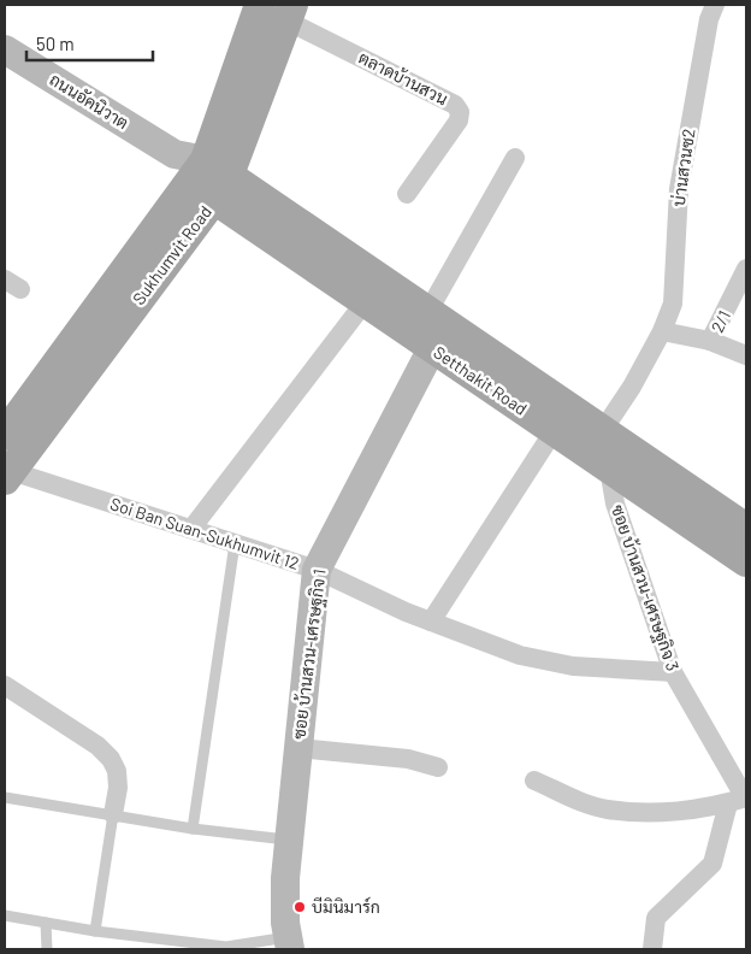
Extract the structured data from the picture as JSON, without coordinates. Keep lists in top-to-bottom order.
{
  "streets": {
    "main road": ["Sukhumvit Road", "Setthakit Road"],
    "street": [
      "ตลาดบ้านสวน",
      "ถนนอัคนิวาต",
      "บ่านสวนซ2",
      "2/1",
      "Soi Ban Suan-Sukhumvit 12",
      "ซอย บ้านสวน-เศรษฐกิจ 3",
      "ซอย บ้านสวน-เศรษฐกิจ 1"
    ]
  },
  "crossings": [
    ["ตลาดบ้านสวน", "Sukhumvit Road"],
    ["ถนนอัคนิวาต", "Sukhumvit Road"],
    ["ถนนอัคนิวาต", "Setthakit Road"],
    ["บ่านสวนซ2", "Setthakit Road"],
    ["Sukhumvit Road", "Setthakit Road"],
    ["Sukhumvit Road", "Soi Ban Suan-Sukhumvit 12"],
    ["Setthakit Road", "ซอย บ้านสวน-เศรษฐกิจ 3"],
    ["Setthakit Road", "ซอย บ้านสวน-เศรษฐกิจ 1"],
    ["Soi Ban Suan-Sukhumvit 12", "ซอย บ้านสวน-เศรษฐกิจ 3"],
    ["Soi Ban Suan-Sukhumvit 12", "ซอย บ้านสวน-เศรษฐกิจ 1"]
  ],
  "places": ["บีมินิมาร์ก"],
  "scale_bar": "50 m"
}
